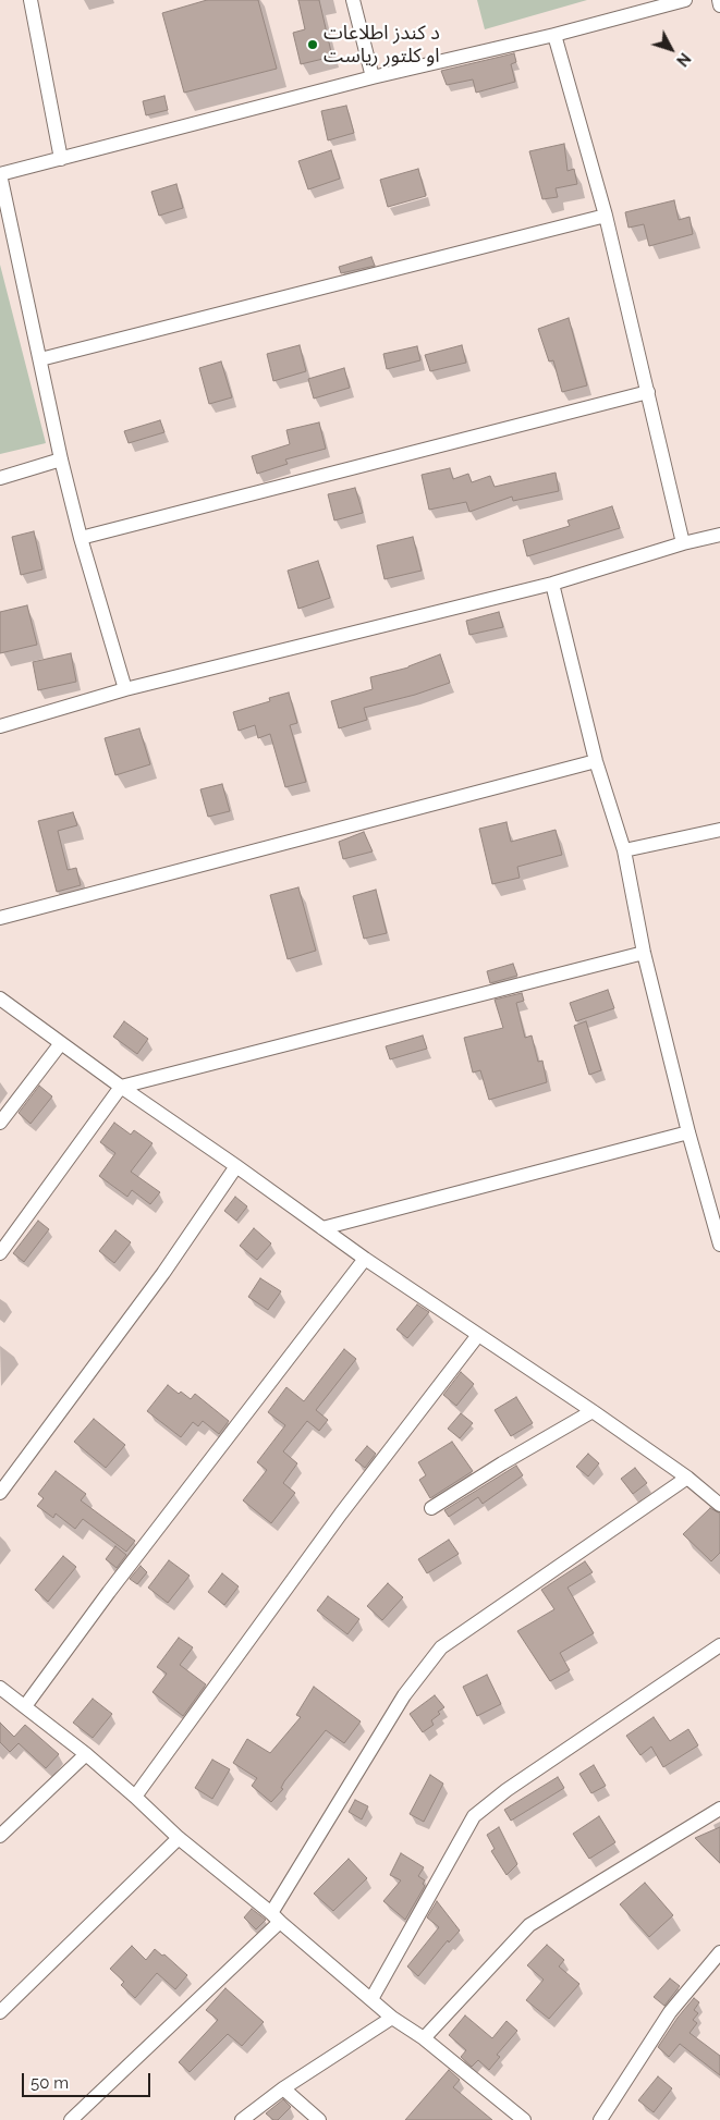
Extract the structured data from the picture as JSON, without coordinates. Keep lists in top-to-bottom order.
{
  "places": ["د کندز اطلاعات او کلتور ریاست"],
  "scale_bar": "50 m",
  "north": "bottom right"
}
